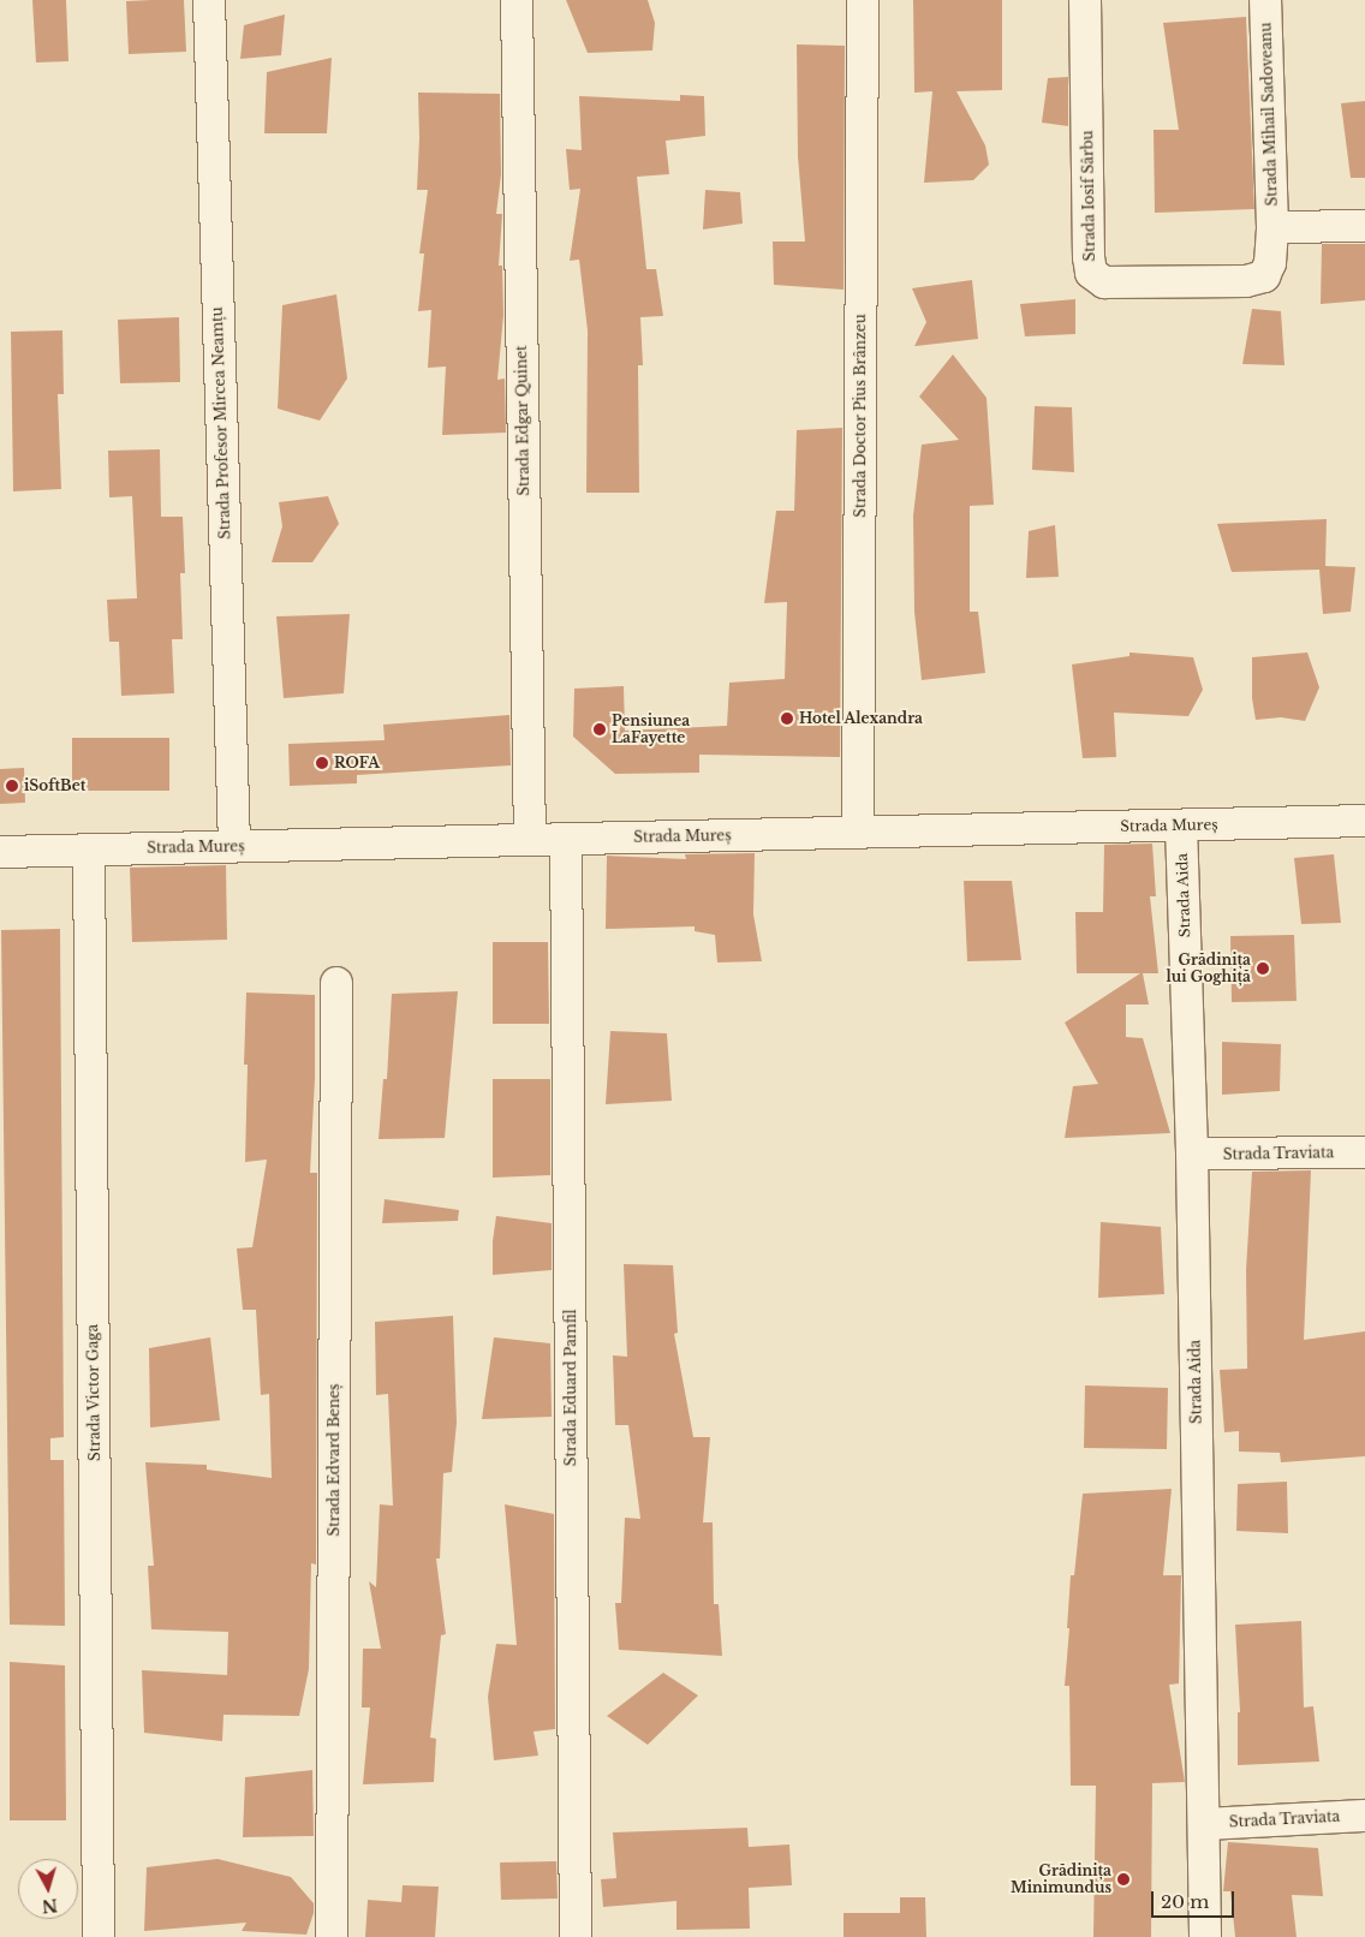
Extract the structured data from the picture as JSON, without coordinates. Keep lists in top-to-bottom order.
{
  "streets": {
    "street": [
      "Strada Mihail Sadoveanu",
      "Strada Iosif Sârbu",
      "Strada Doctor Pius Brânzeu",
      "Strada Edgar Quinet",
      "Strada Profesor Mircea Neamțu",
      "Strada Mureș",
      "Strada Aida",
      "Strada Traviata",
      "Strada Eduard Pamfil",
      "Strada Victor Gaga",
      "Strada Edvard Beneș"
    ]
  },
  "crossings": [
    ["Strada Mihail Sadoveanu", "Strada Iosif Sârbu"],
    ["Strada Doctor Pius Brânzeu", "Strada Mureș"],
    ["Strada Edgar Quinet", "Strada Mureș"],
    ["Strada Profesor Mircea Neamțu", "Strada Mureș"],
    ["Strada Mureș", "Strada Aida"],
    ["Strada Mureș", "Strada Eduard Pamfil"],
    ["Strada Mureș", "Strada Victor Gaga"],
    ["Strada Aida", "Strada Traviata"]
  ],
  "places": [
    "Hotel Alexandra",
    "Pensiunea LaFayette",
    "ROFA",
    "iSoftBet",
    "Grădinița lui Goghiță",
    "Grădinița Minimundus"
  ],
  "scale_bar": "20 m",
  "north": "bottom"
}
